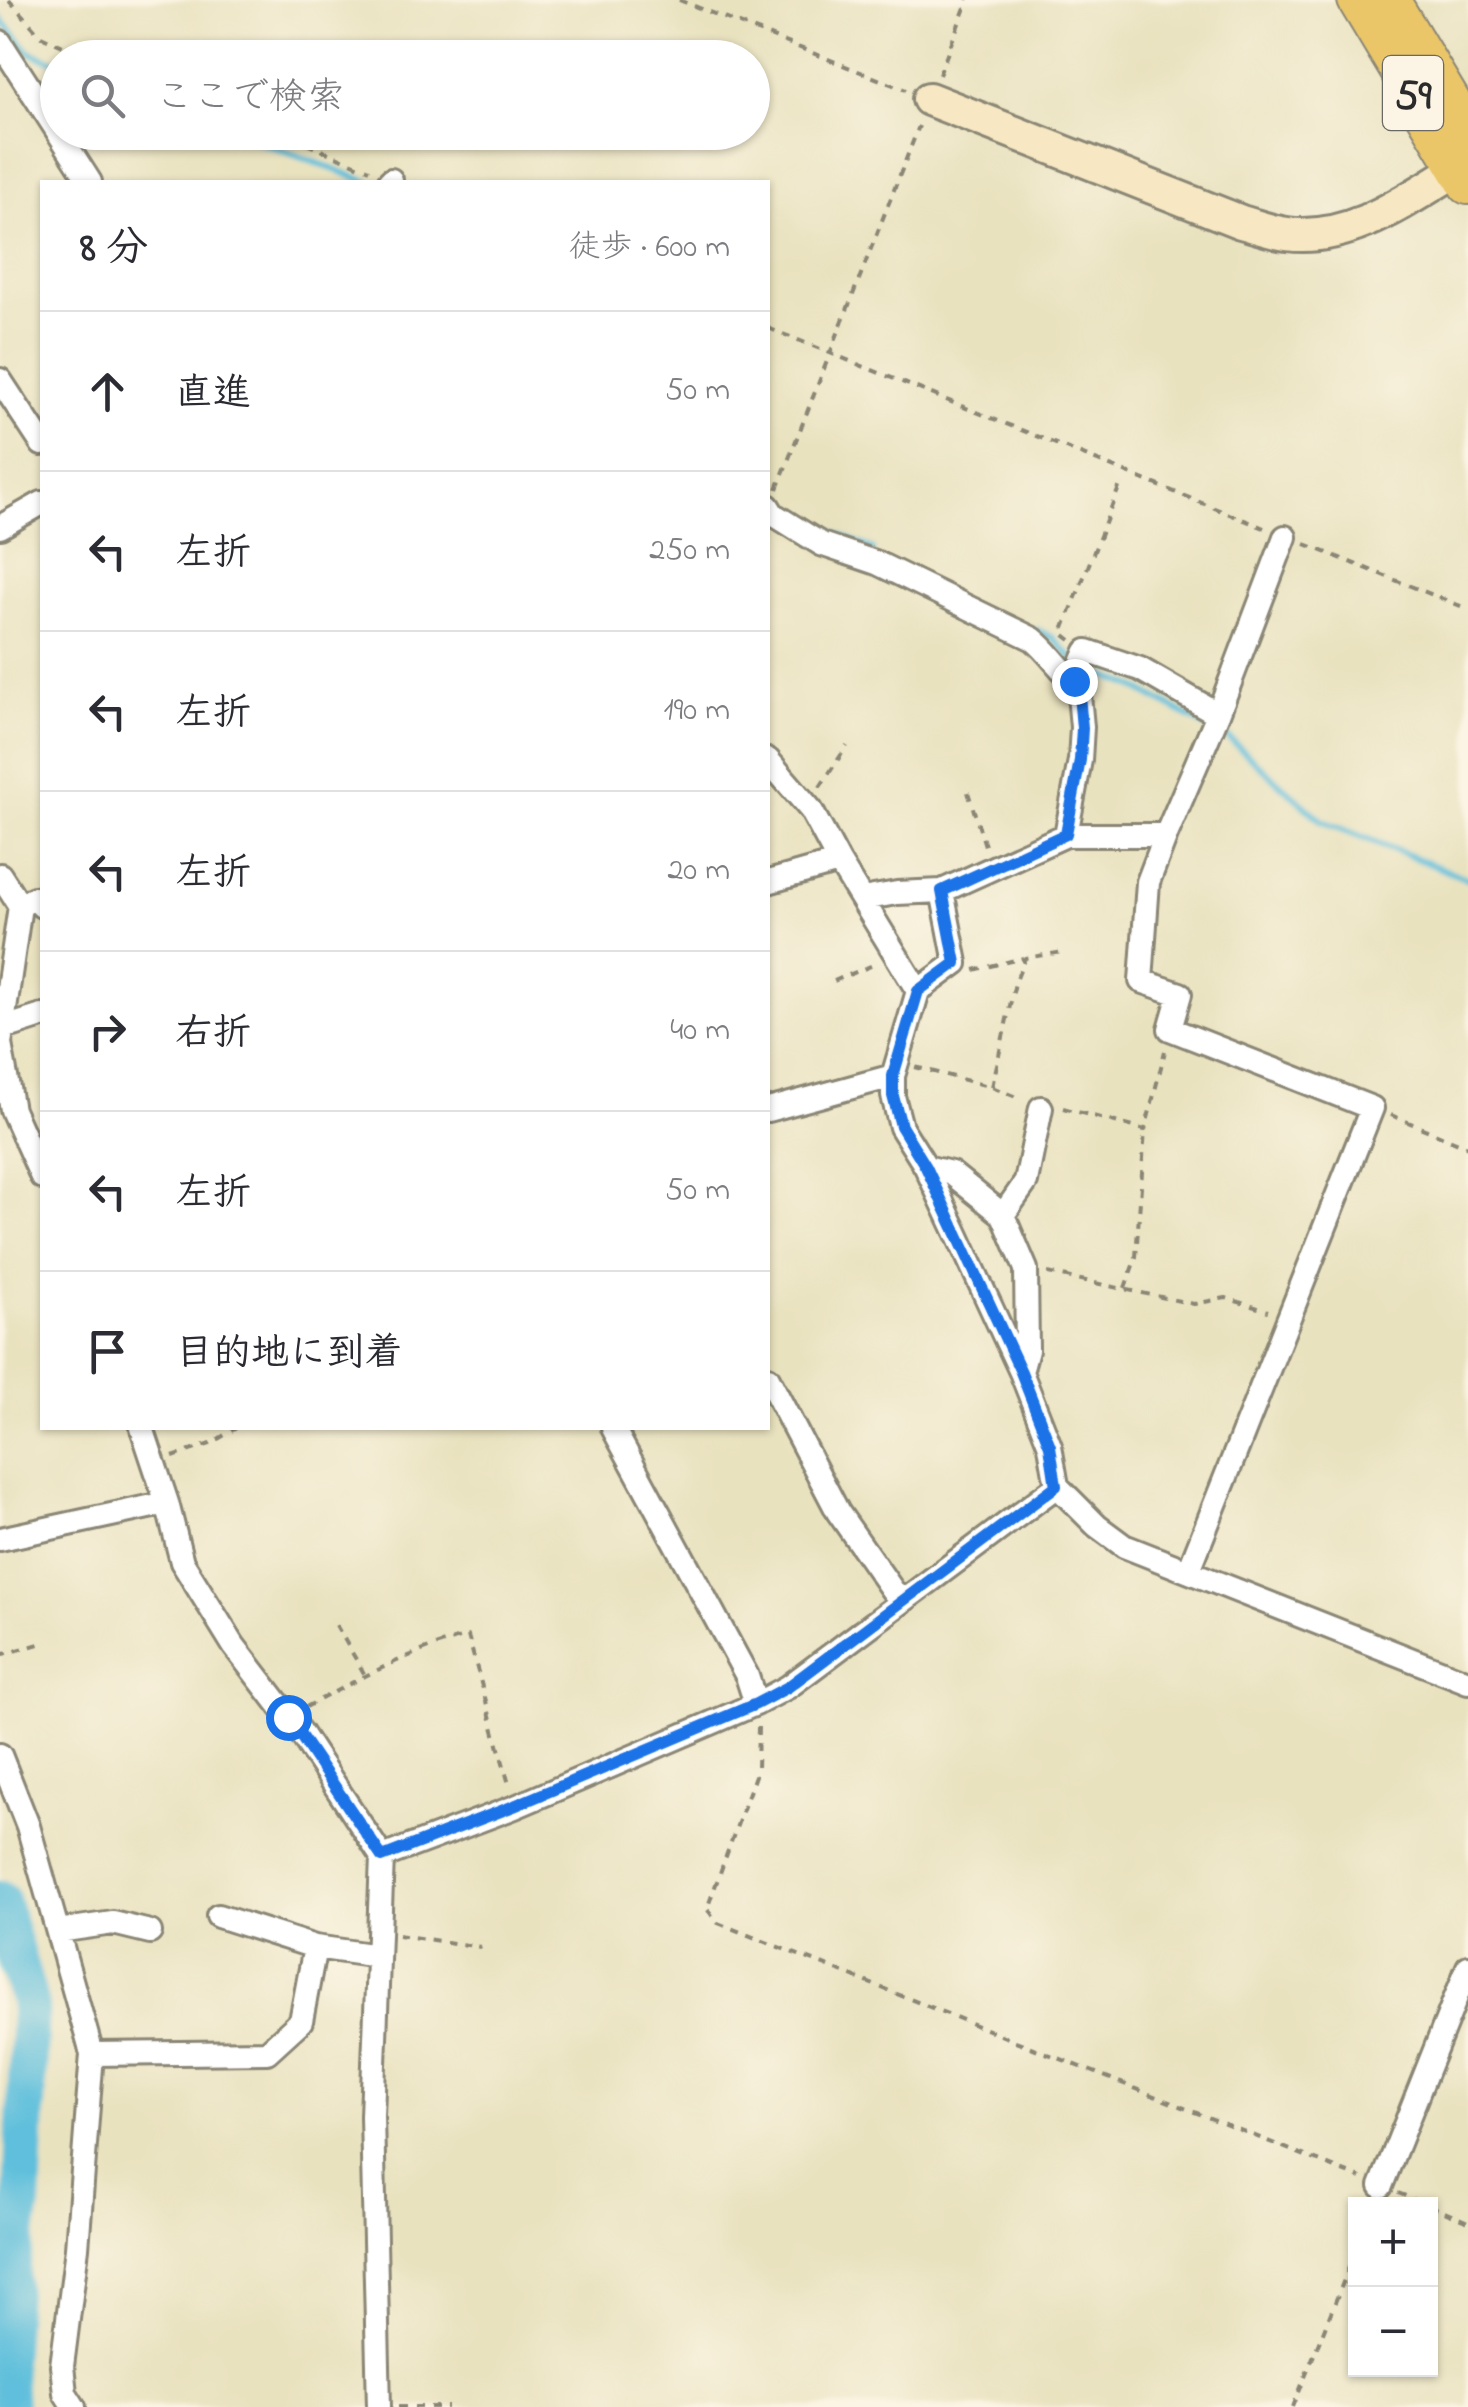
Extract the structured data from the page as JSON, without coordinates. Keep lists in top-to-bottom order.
{
  "streets": {
    "main road": ["59"]
  },
  "page": {
    "search": "ここで検索",
    "heading": ["8 分", "徒歩 · 600 m"],
    "list": [
      ["直進", "50 m"],
      ["左折", "250 m"],
      ["左折", "190 m"],
      ["左折", "20 m"],
      ["右折", "40 m"],
      ["左折", "50 m"],
      "目的地に到着"
    ],
    "map_buttons": ["+", "−"]
  }
}
